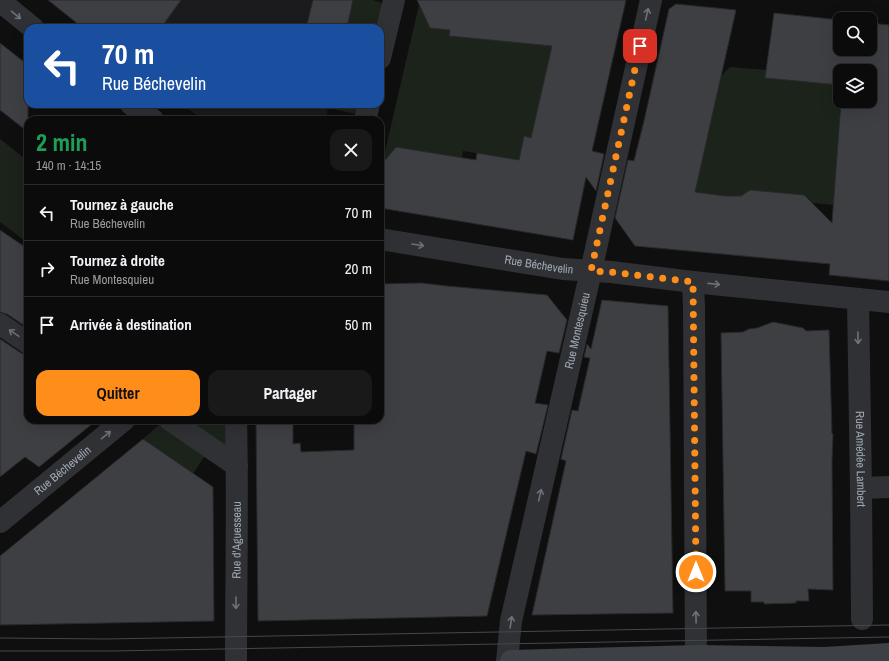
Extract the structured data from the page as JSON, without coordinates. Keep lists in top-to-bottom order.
{
  "streets": {
    "street": [
      "Rue Béchevelin",
      "Rue Montesquieu",
      "Rue Amédée Lambert",
      "Rue d'Aguesseau"
    ]
  },
  "crossings": [
    ["Rue Béchevelin", "Rue Montesquieu"],
    ["Rue Béchevelin", "Rue Amédée Lambert"]
  ],
  "one_way": ["Rue Béchevelin", "Rue d'Aguesseau"],
  "page": {
    "turn": ["70 m", "Rue Béchevelin"],
    "heading": ["2 min", "140 m · 14:15"],
    "list": [
      {
        "name": "Tournez à gauche",
        "note": "Rue Béchevelin",
        "value": "70 m"
      },
      {
        "name": "Tournez à droite",
        "note": "Rue Montesquieu",
        "value": "20 m"
      },
      {
        "name": "Arrivée à destination",
        "value": "50 m"
      }
    ],
    "buttons": ["Quitter", "Partager"]
  }
}
